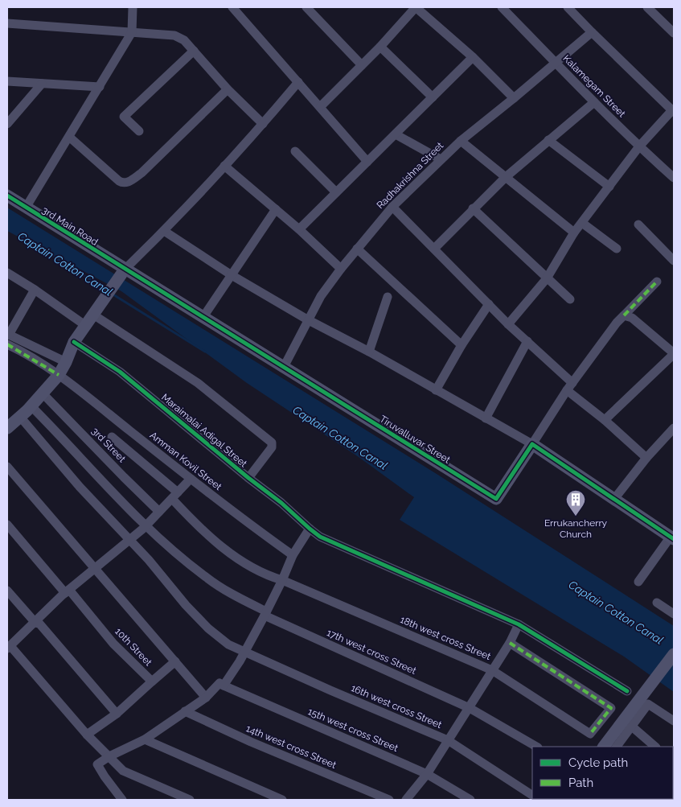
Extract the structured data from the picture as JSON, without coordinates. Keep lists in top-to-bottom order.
{
  "streets": {
    "street": [
      "Kalamegam Street",
      "Radhakrishna Street",
      "3rd Main Road",
      "Maraimalai Adigal Street",
      "Tiruvalluvar Street",
      "3rd Street",
      "Amman Kovil Street",
      "18th west cross Street",
      "10th Street",
      "17th west cross Street",
      "16th west cross Street",
      "15th west cross Street",
      "14th west cross Street"
    ]
  },
  "crossings": [
    ["Kalamegam Street", "Radhakrishna Street"],
    ["Radhakrishna Street", "Tiruvalluvar Street"],
    ["3rd Main Road", "Tiruvalluvar Street"]
  ],
  "water": ["Captain Cotton Canal"],
  "places": {
    "building": ["Errukancherry Church"]
  },
  "legend": ["Cycle path", "Path"]
}
